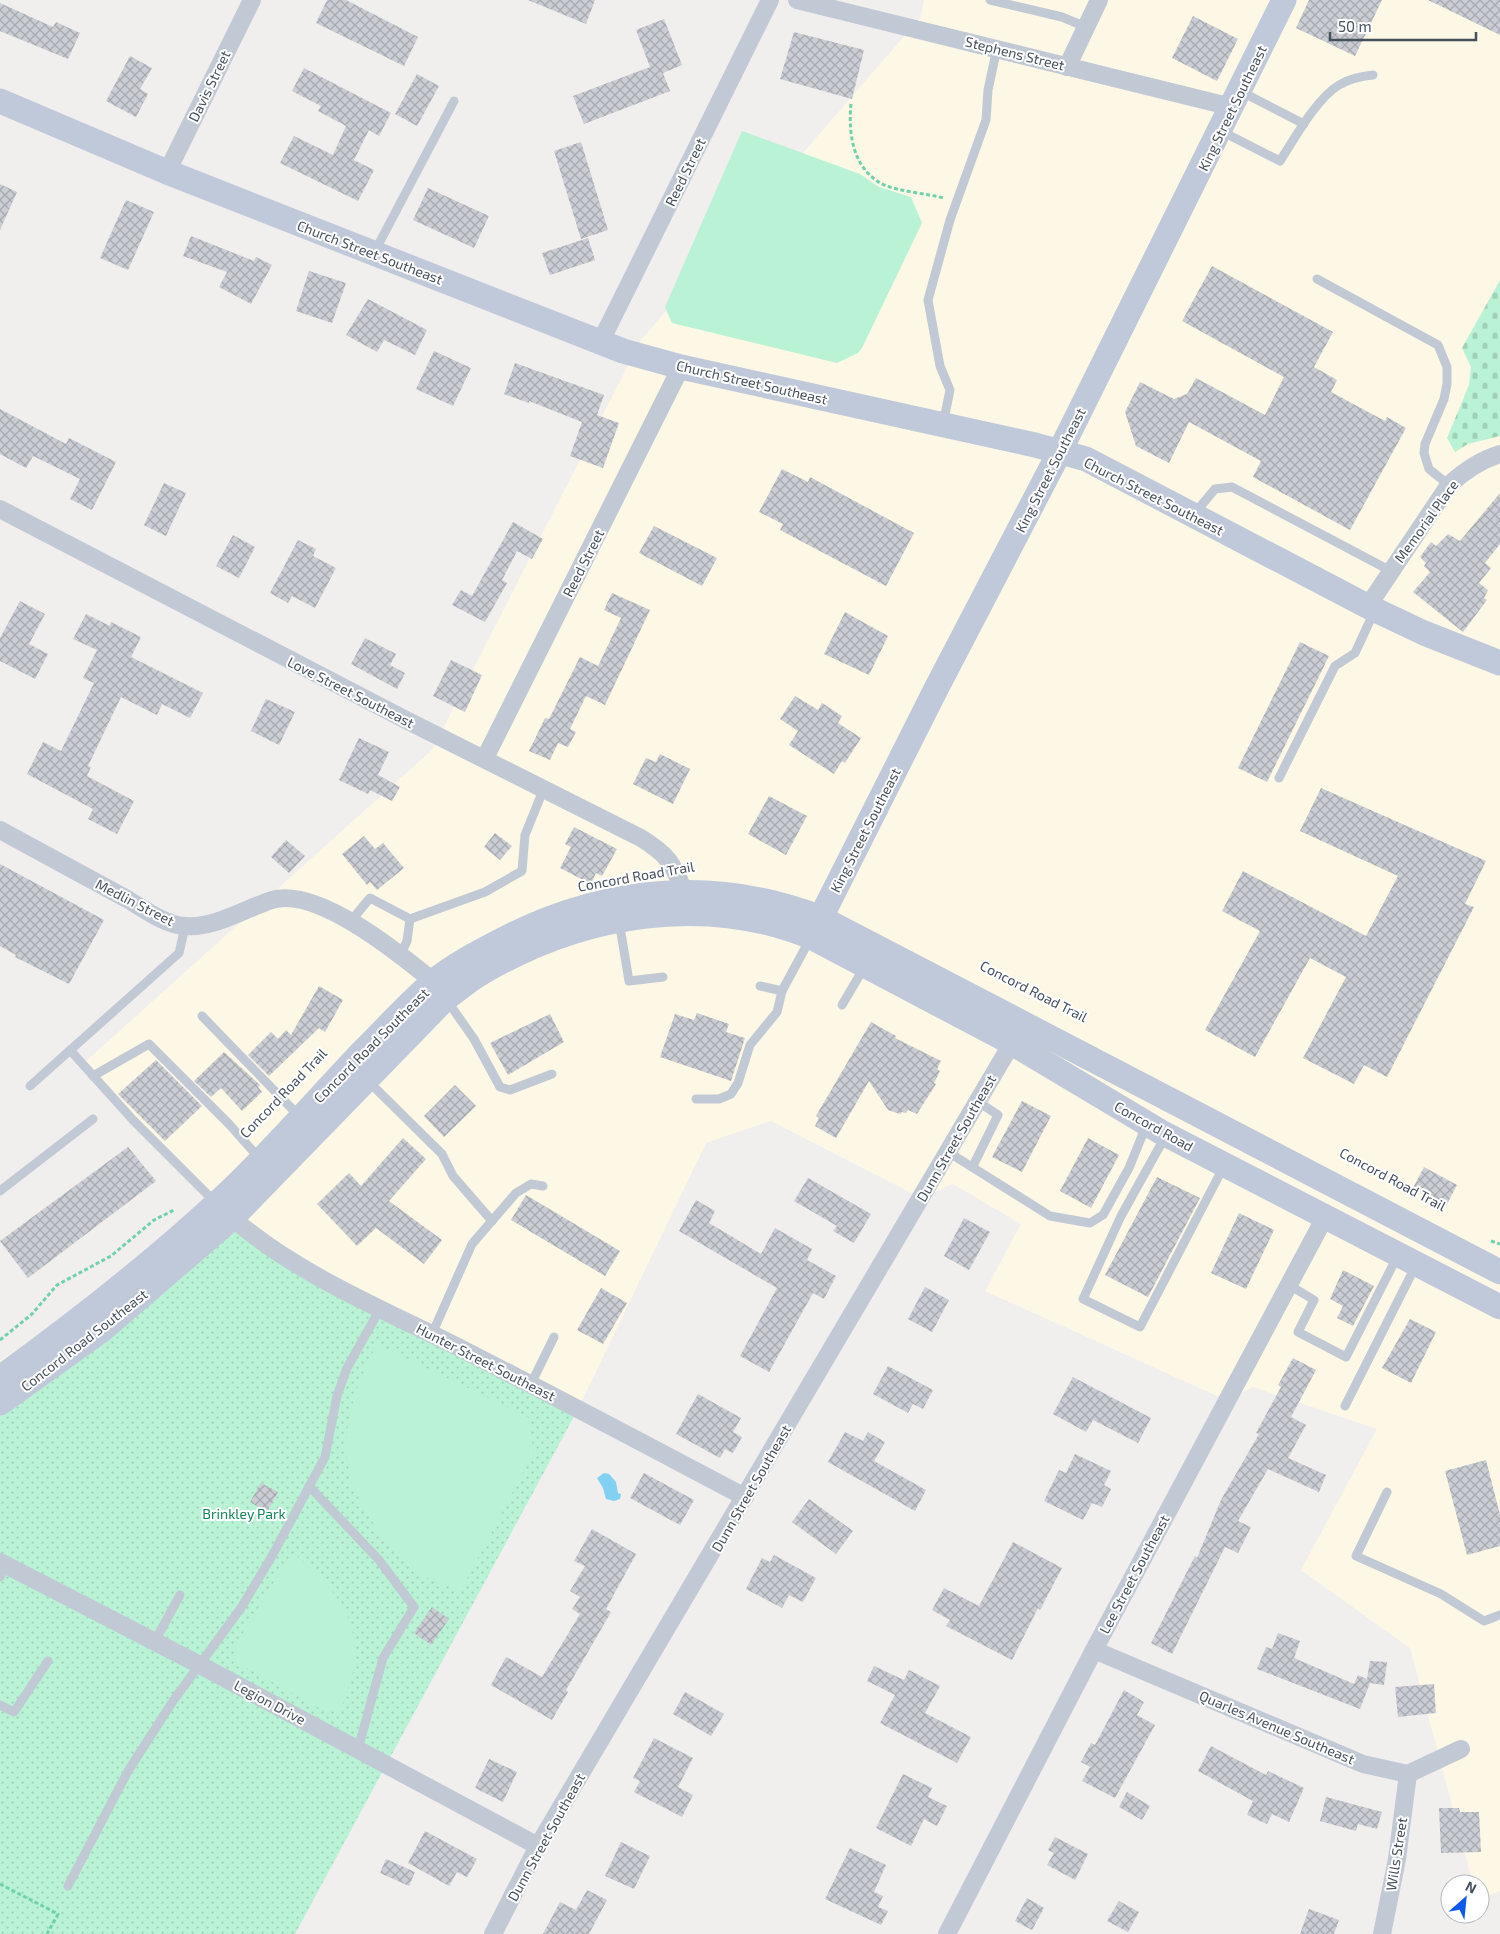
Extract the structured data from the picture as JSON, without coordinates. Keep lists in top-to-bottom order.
{
  "streets": {
    "main road": [
      "King Street Southeast",
      "Church Street Southeast",
      "Concord Road Southeast",
      "Concord Road"
    ],
    "street": [
      "Stephens Street",
      "Davis Street",
      "Reed Street",
      "Memorial Place",
      "Love Street Southeast",
      "Medlin Street",
      "Dunn Street Southeast",
      "Hunter Street Southeast",
      "Lee Street Southeast",
      "Legion Drive",
      "Quarles Avenue Southeast",
      "Wills Street"
    ]
  },
  "crossings": [
    ["Stephens Street", "King Street Southeast"],
    ["Davis Street", "Church Street Southeast"],
    ["King Street Southeast", "Church Street Southeast"],
    ["King Street Southeast", "Concord Road Southeast"],
    ["King Street Southeast", "Concord Road"],
    ["Reed Street", "Church Street Southeast"],
    ["Reed Street", "Love Street Southeast"],
    ["Church Street Southeast", "Memorial Place"],
    ["Love Street Southeast", "Concord Road Southeast"],
    ["Medlin Street", "Concord Road Southeast"],
    ["Concord Road Southeast", "Concord Road"],
    ["Concord Road Southeast", "Hunter Street Southeast"],
    ["Concord Road", "Dunn Street Southeast"],
    ["Concord Road", "Lee Street Southeast"],
    ["Dunn Street Southeast", "Hunter Street Southeast"],
    ["Dunn Street Southeast", "Legion Drive"],
    ["Lee Street Southeast", "Quarles Avenue Southeast"],
    ["Quarles Avenue Southeast", "Wills Street"]
  ],
  "parks": ["Brinkley Park"],
  "scale_bar": "50 m",
  "north": "top right"
}
